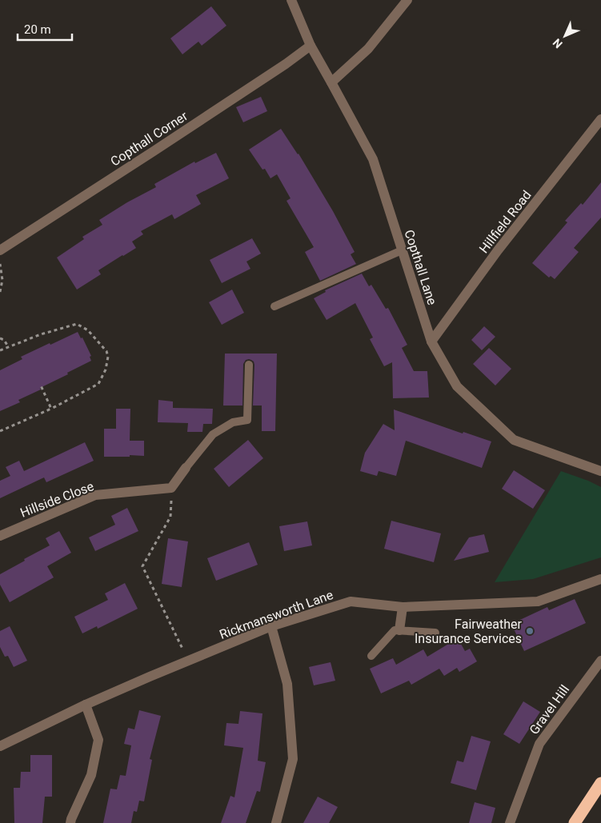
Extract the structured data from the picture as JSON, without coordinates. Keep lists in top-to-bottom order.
{
  "streets": {
    "street": [
      "Copthall Corner",
      "Hillfield Road",
      "Copthall Lane",
      "Hillside Close",
      "Rickmansworth Lane",
      "Gravel Hill"
    ]
  },
  "crossings": [
    ["Copthall Corner", "Copthall Lane"],
    ["Hillfield Road", "Copthall Lane"]
  ],
  "places": ["Fairweather Insurance Services"],
  "scale_bar": "20 m",
  "north": "bottom left"
}
